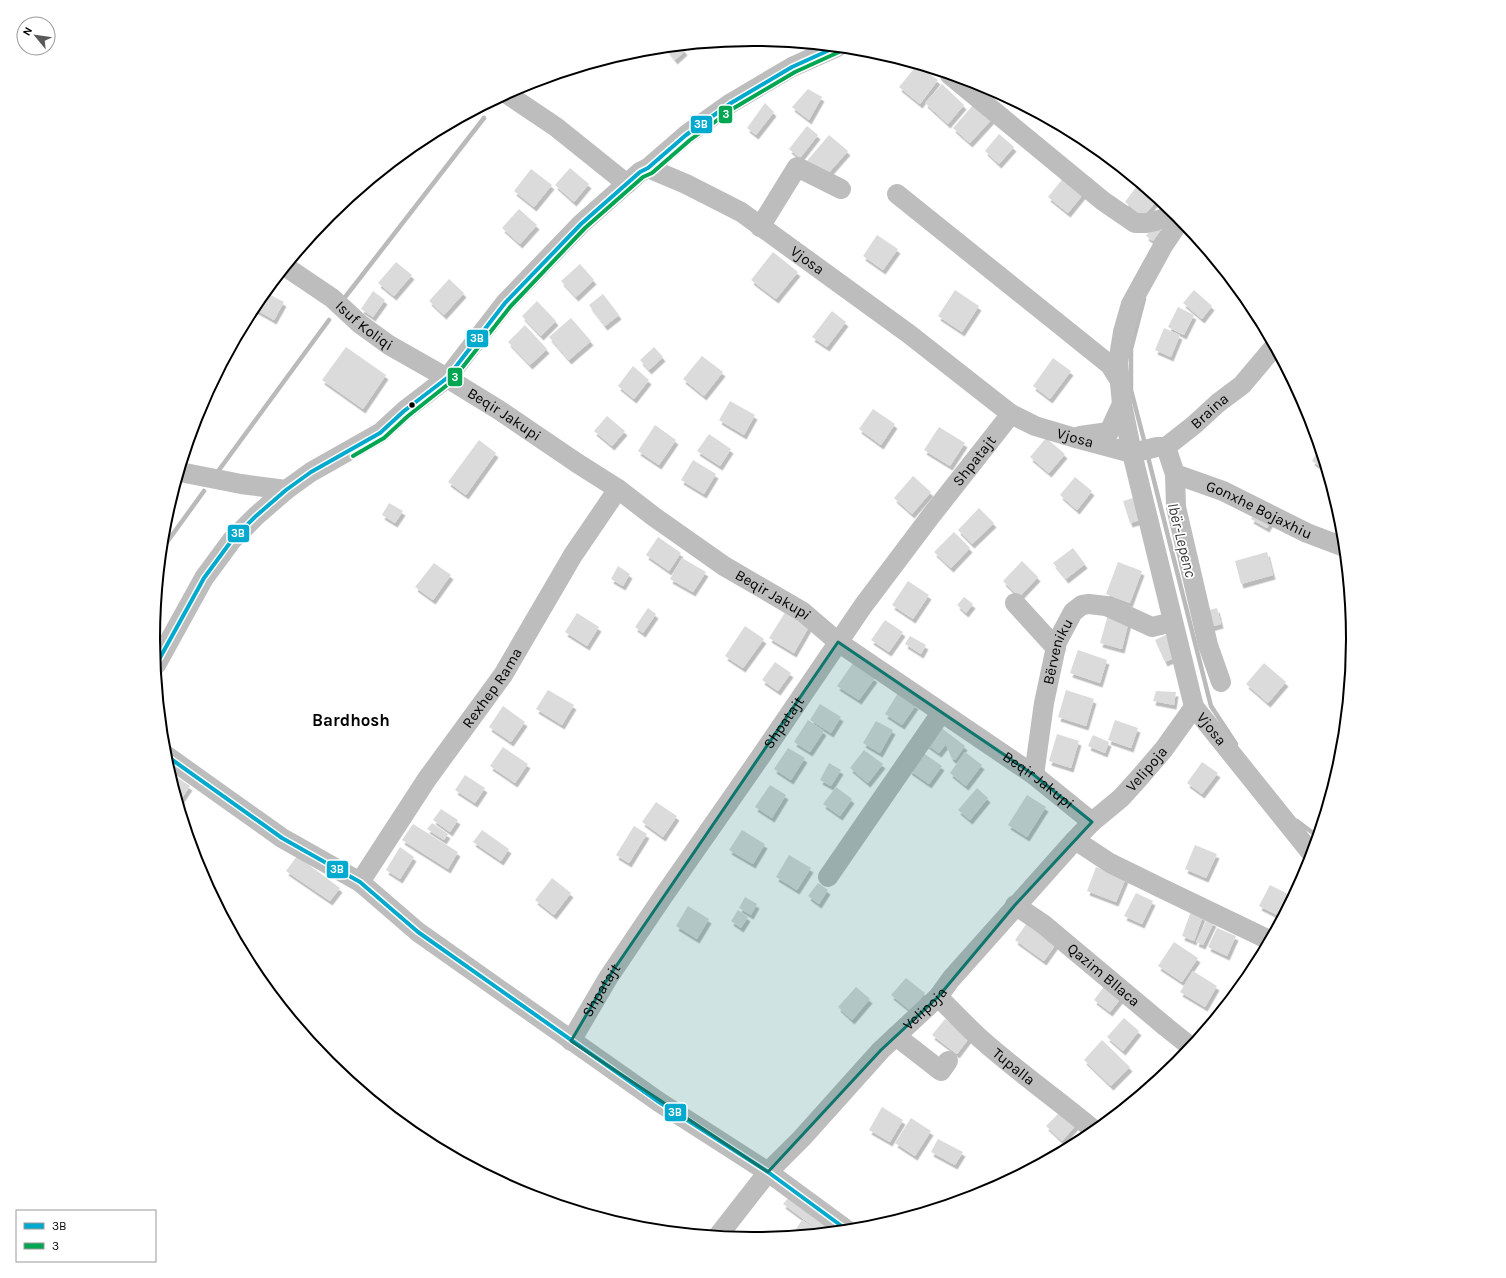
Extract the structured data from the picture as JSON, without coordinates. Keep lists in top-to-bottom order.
{
  "streets": {
    "street": [
      "Vjosa",
      "Isuf Koliqi",
      "Braina",
      "Beqir Jakupi",
      "Shpatajt",
      "Gonxhe Bojaxhiu",
      "Bërveniku",
      "Rexhep Rama",
      "Velipoja",
      "Qazim Bllaca",
      "Tupalla"
    ]
  },
  "crossings": [
    ["Vjosa", "Braina"],
    ["Vjosa", "Shpatajt"],
    ["Vjosa", "Bërveniku"],
    ["Vjosa", "Velipoja"],
    ["Isuf Koliqi", "Beqir Jakupi"],
    ["Beqir Jakupi", "Shpatajt"],
    ["Beqir Jakupi", "Bërveniku"],
    ["Beqir Jakupi", "Rexhep Rama"],
    ["Beqir Jakupi", "Velipoja"],
    ["Velipoja", "Qazim Bllaca"],
    ["Velipoja", "Tupalla"]
  ],
  "districts": ["Bardhosh"],
  "water": ["Ibër-Lepenc"],
  "lines": ["transit line 3B", "transit line 3"],
  "legend": ["3B", "3"],
  "north": "top left"
}
